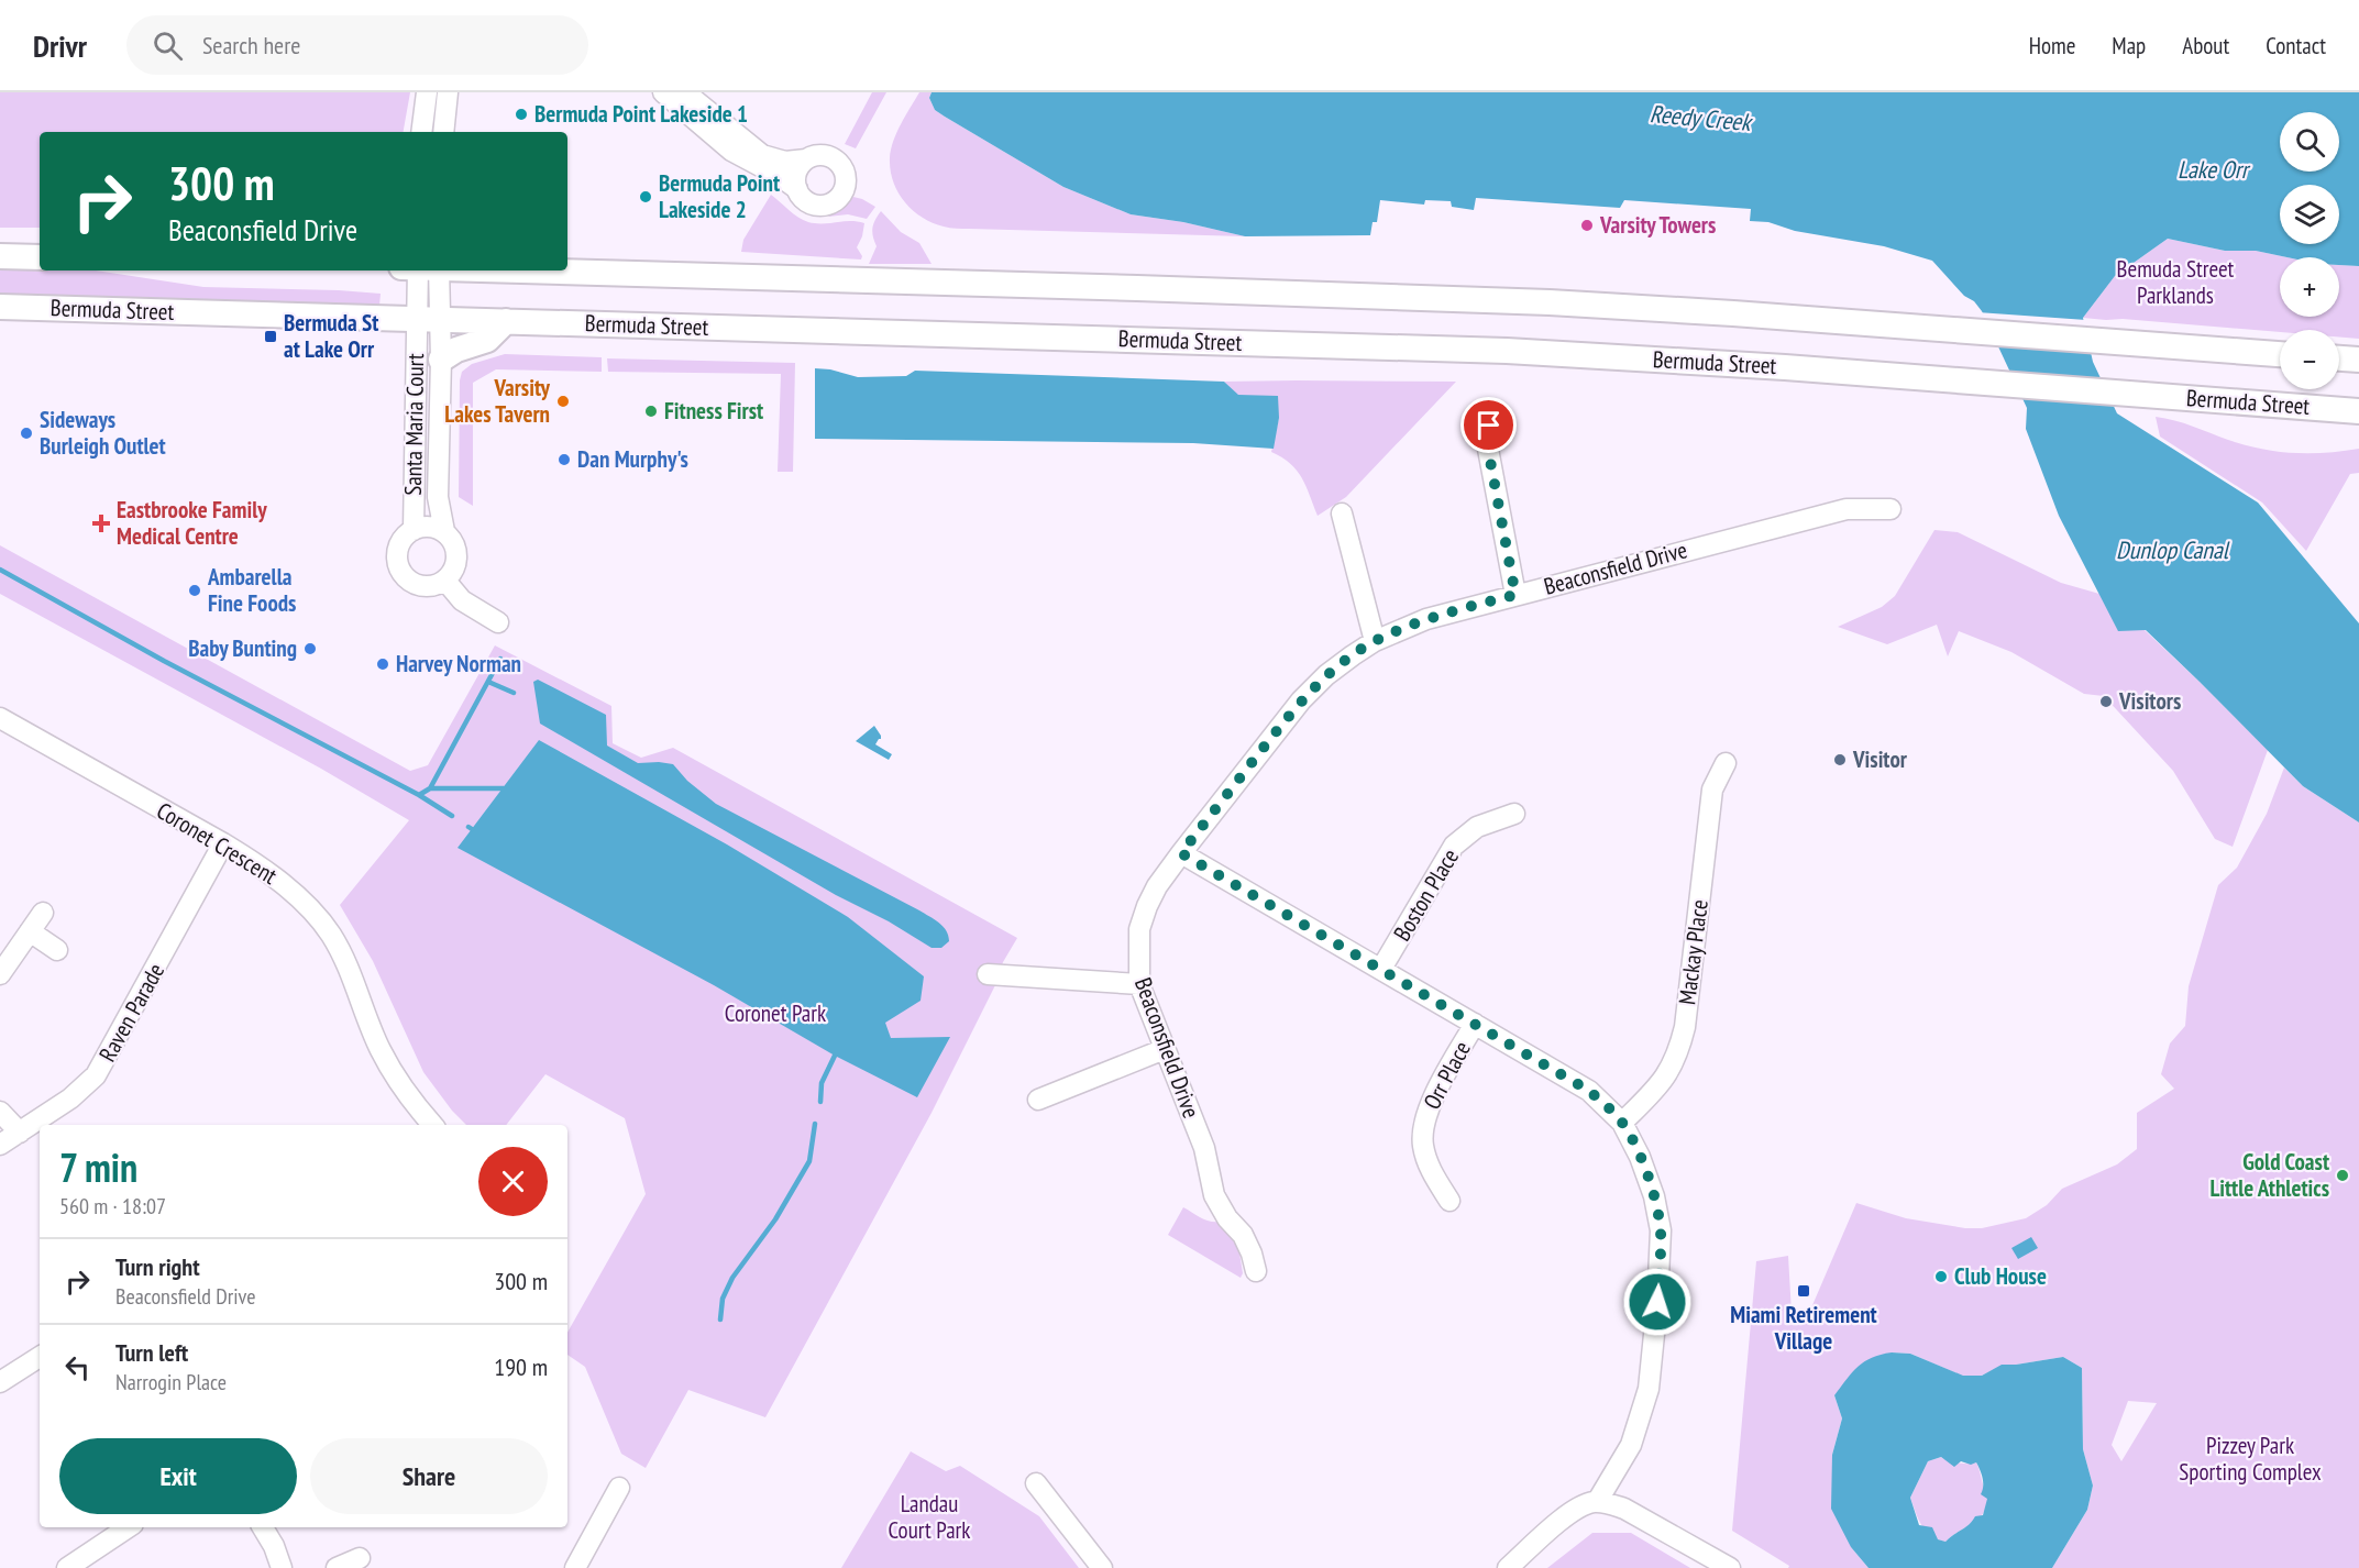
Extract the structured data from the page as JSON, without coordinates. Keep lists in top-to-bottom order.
{
  "streets": {
    "main road": ["Bermuda Street"],
    "street": [
      "Santa Maria Court",
      "Beaconsfield Drive",
      "Coronet Crescent",
      "Boston Place",
      "Mackay Place",
      "Raven Parade",
      "Orr Place"
    ]
  },
  "crossings": [
    ["Bermuda Street", "Santa Maria Court"],
    ["Coronet Crescent", "Raven Parade"]
  ],
  "water": ["Reedy Creek", "Lake Orr", "Dunlop Canal"],
  "parks": [
    "Bemuda Street Parklands",
    "Coronet Park",
    "Pizzey Park Sporting Complex",
    "Landau Court Park"
  ],
  "places": {
    "other": [
      "Bermuda Point Lakeside 1",
      "Bermuda Point Lakeside 2",
      "Varsity Towers",
      "Varsity Lakes Tavern",
      "Fitness First",
      "Sideways Burleigh Outlet",
      "Dan Murphy's",
      "Ambarella Fine Foods",
      "Baby Bunting",
      "Harvey Norman",
      "Visitors",
      "Visitor",
      "Gold Coast Little Athletics",
      "Club House"
    ],
    "transit": ["Bermuda St at Lake Orr", "Miami Retirement Village"],
    "health": ["Eastbrooke Family Medical Centre"]
  },
  "page": {
    "header": "Drivr",
    "search": "Search here",
    "nav": [
      "Home",
      "Map",
      "About",
      "Contact"
    ],
    "map_buttons": ["+", "−"],
    "turn": ["300 m", "Beaconsfield Drive"],
    "heading": ["7 min", "560 m · 18:07"],
    "list": [
      {
        "name": "Turn right",
        "note": "Beaconsfield Drive",
        "value": "300 m"
      },
      {
        "name": "Turn left",
        "note": "Narrogin Place",
        "value": "190 m"
      }
    ],
    "buttons": ["Exit", "Share"]
  }
}
